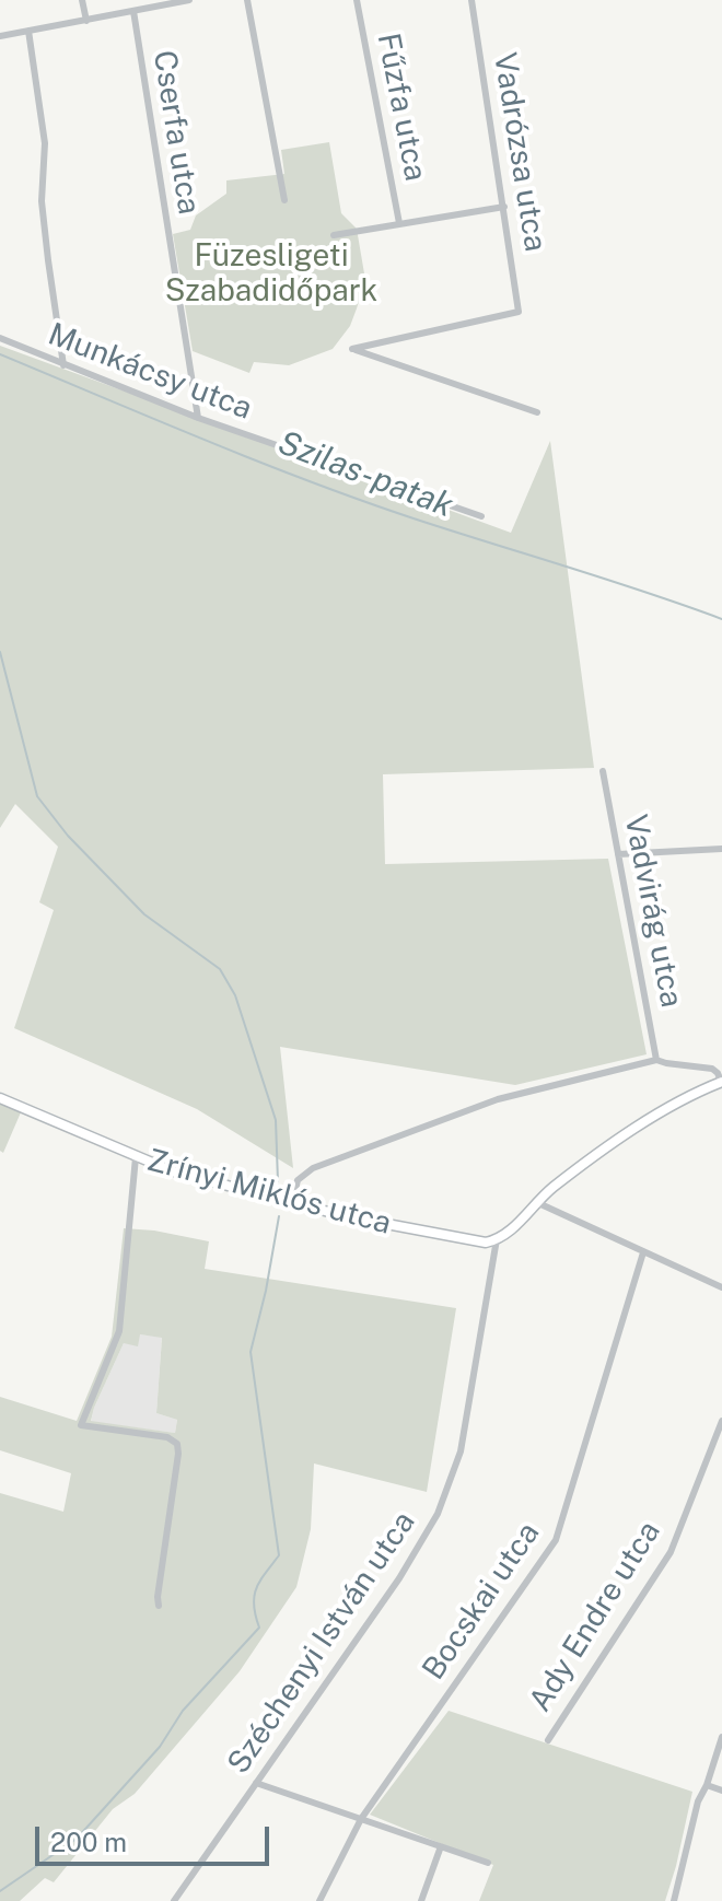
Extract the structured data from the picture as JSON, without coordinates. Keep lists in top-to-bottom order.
{
  "streets": {
    "main road": ["Zrínyi Miklós utca"],
    "street": [
      "Fűzfa utca",
      "Cserfa utca",
      "Vadrózsa utca",
      "Munkácsy utca",
      "Vadvirág utca",
      "Bocskai utca",
      "Ady Endre utca",
      "Széchenyi István utca"
    ]
  },
  "crossings": [
    ["Cserfa utca", "Munkácsy utca"],
    ["Zrínyi Miklós utca", "Széchenyi István utca"]
  ],
  "water": ["Szilas-patak"],
  "parks": ["Füzesligeti Szabadidőpark"],
  "scale_bar": "200 m"
}
